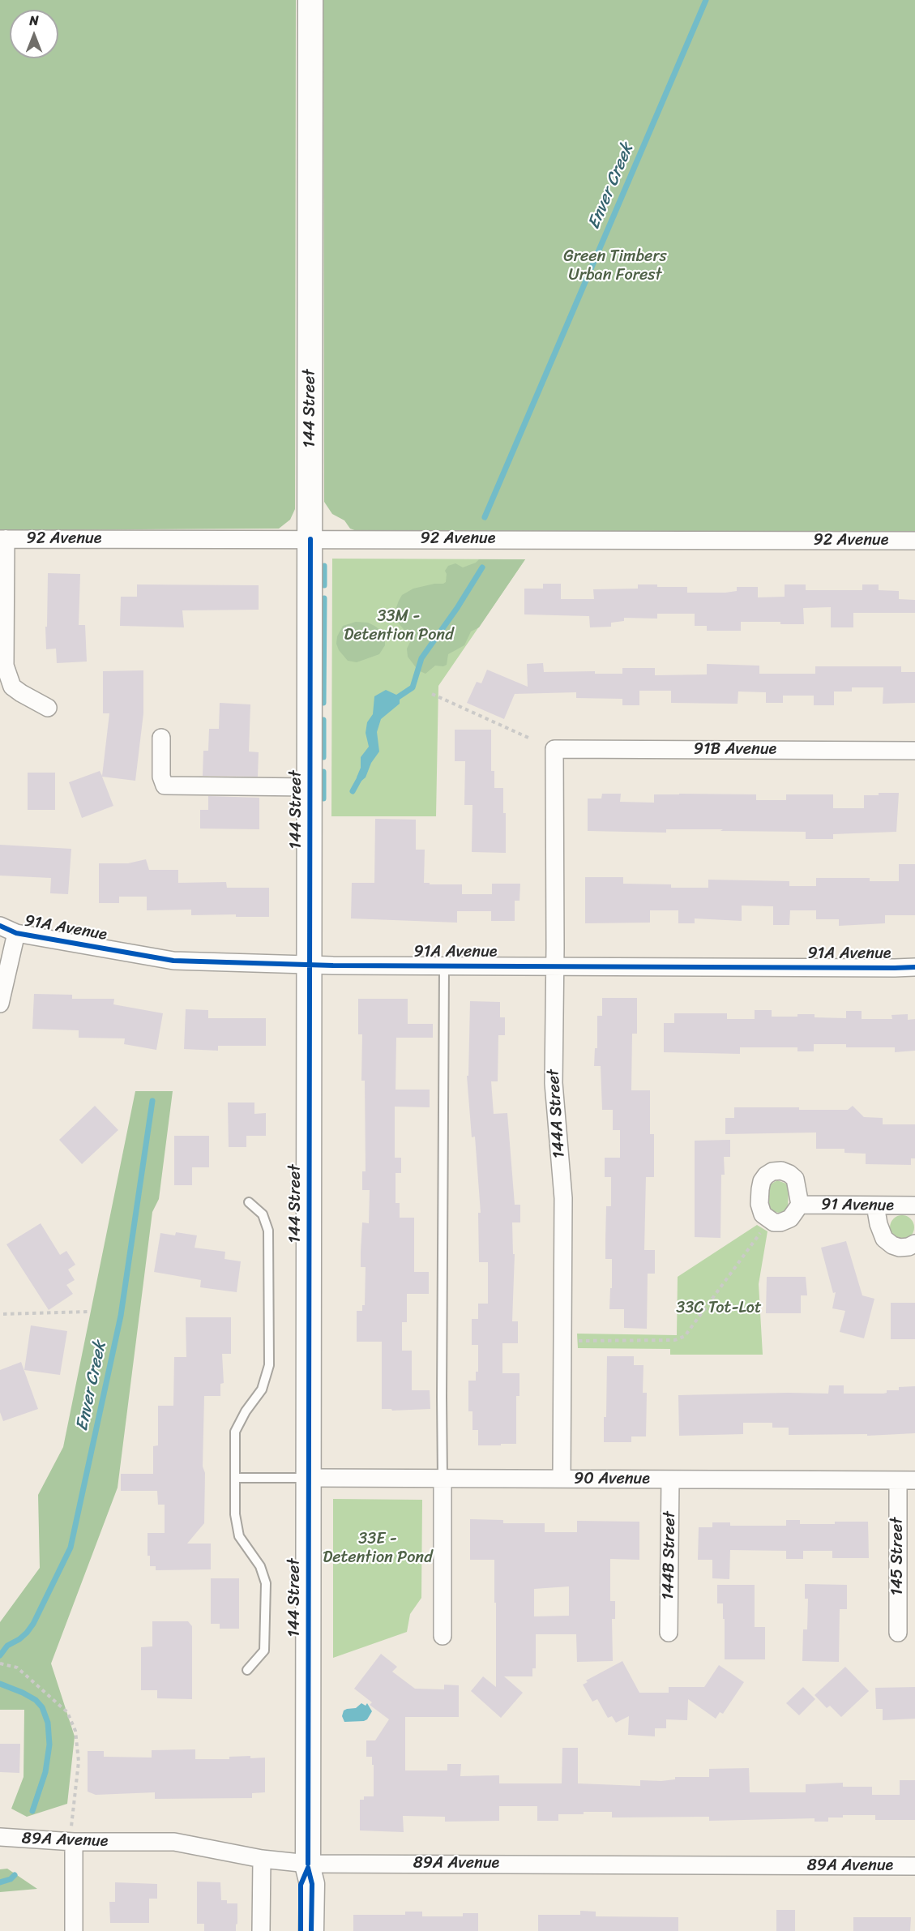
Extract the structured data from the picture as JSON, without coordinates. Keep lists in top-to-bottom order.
{
  "streets": {
    "main road": ["144 Street"],
    "street": [
      "92 Avenue",
      "91B Avenue",
      "91A Avenue",
      "144A Street",
      "91 Avenue",
      "90 Avenue",
      "144B Street",
      "145 Street",
      "89A Avenue"
    ]
  },
  "crossings": [
    ["144 Street", "92 Avenue"],
    ["144 Street", "91A Avenue"],
    ["144 Street", "90 Avenue"],
    ["144 Street", "89A Avenue"],
    ["91B Avenue", "144A Street"],
    ["91A Avenue", "144A Street"],
    ["144A Street", "90 Avenue"],
    ["90 Avenue", "144B Street"],
    ["90 Avenue", "145 Street"]
  ],
  "water": ["Enver Creek"],
  "parks": [
    "Green Timbers Urban Forest",
    "33M - Detention Pond",
    "33C Tot-Lot",
    "33E - Detention Pond"
  ],
  "north": "top"
}
